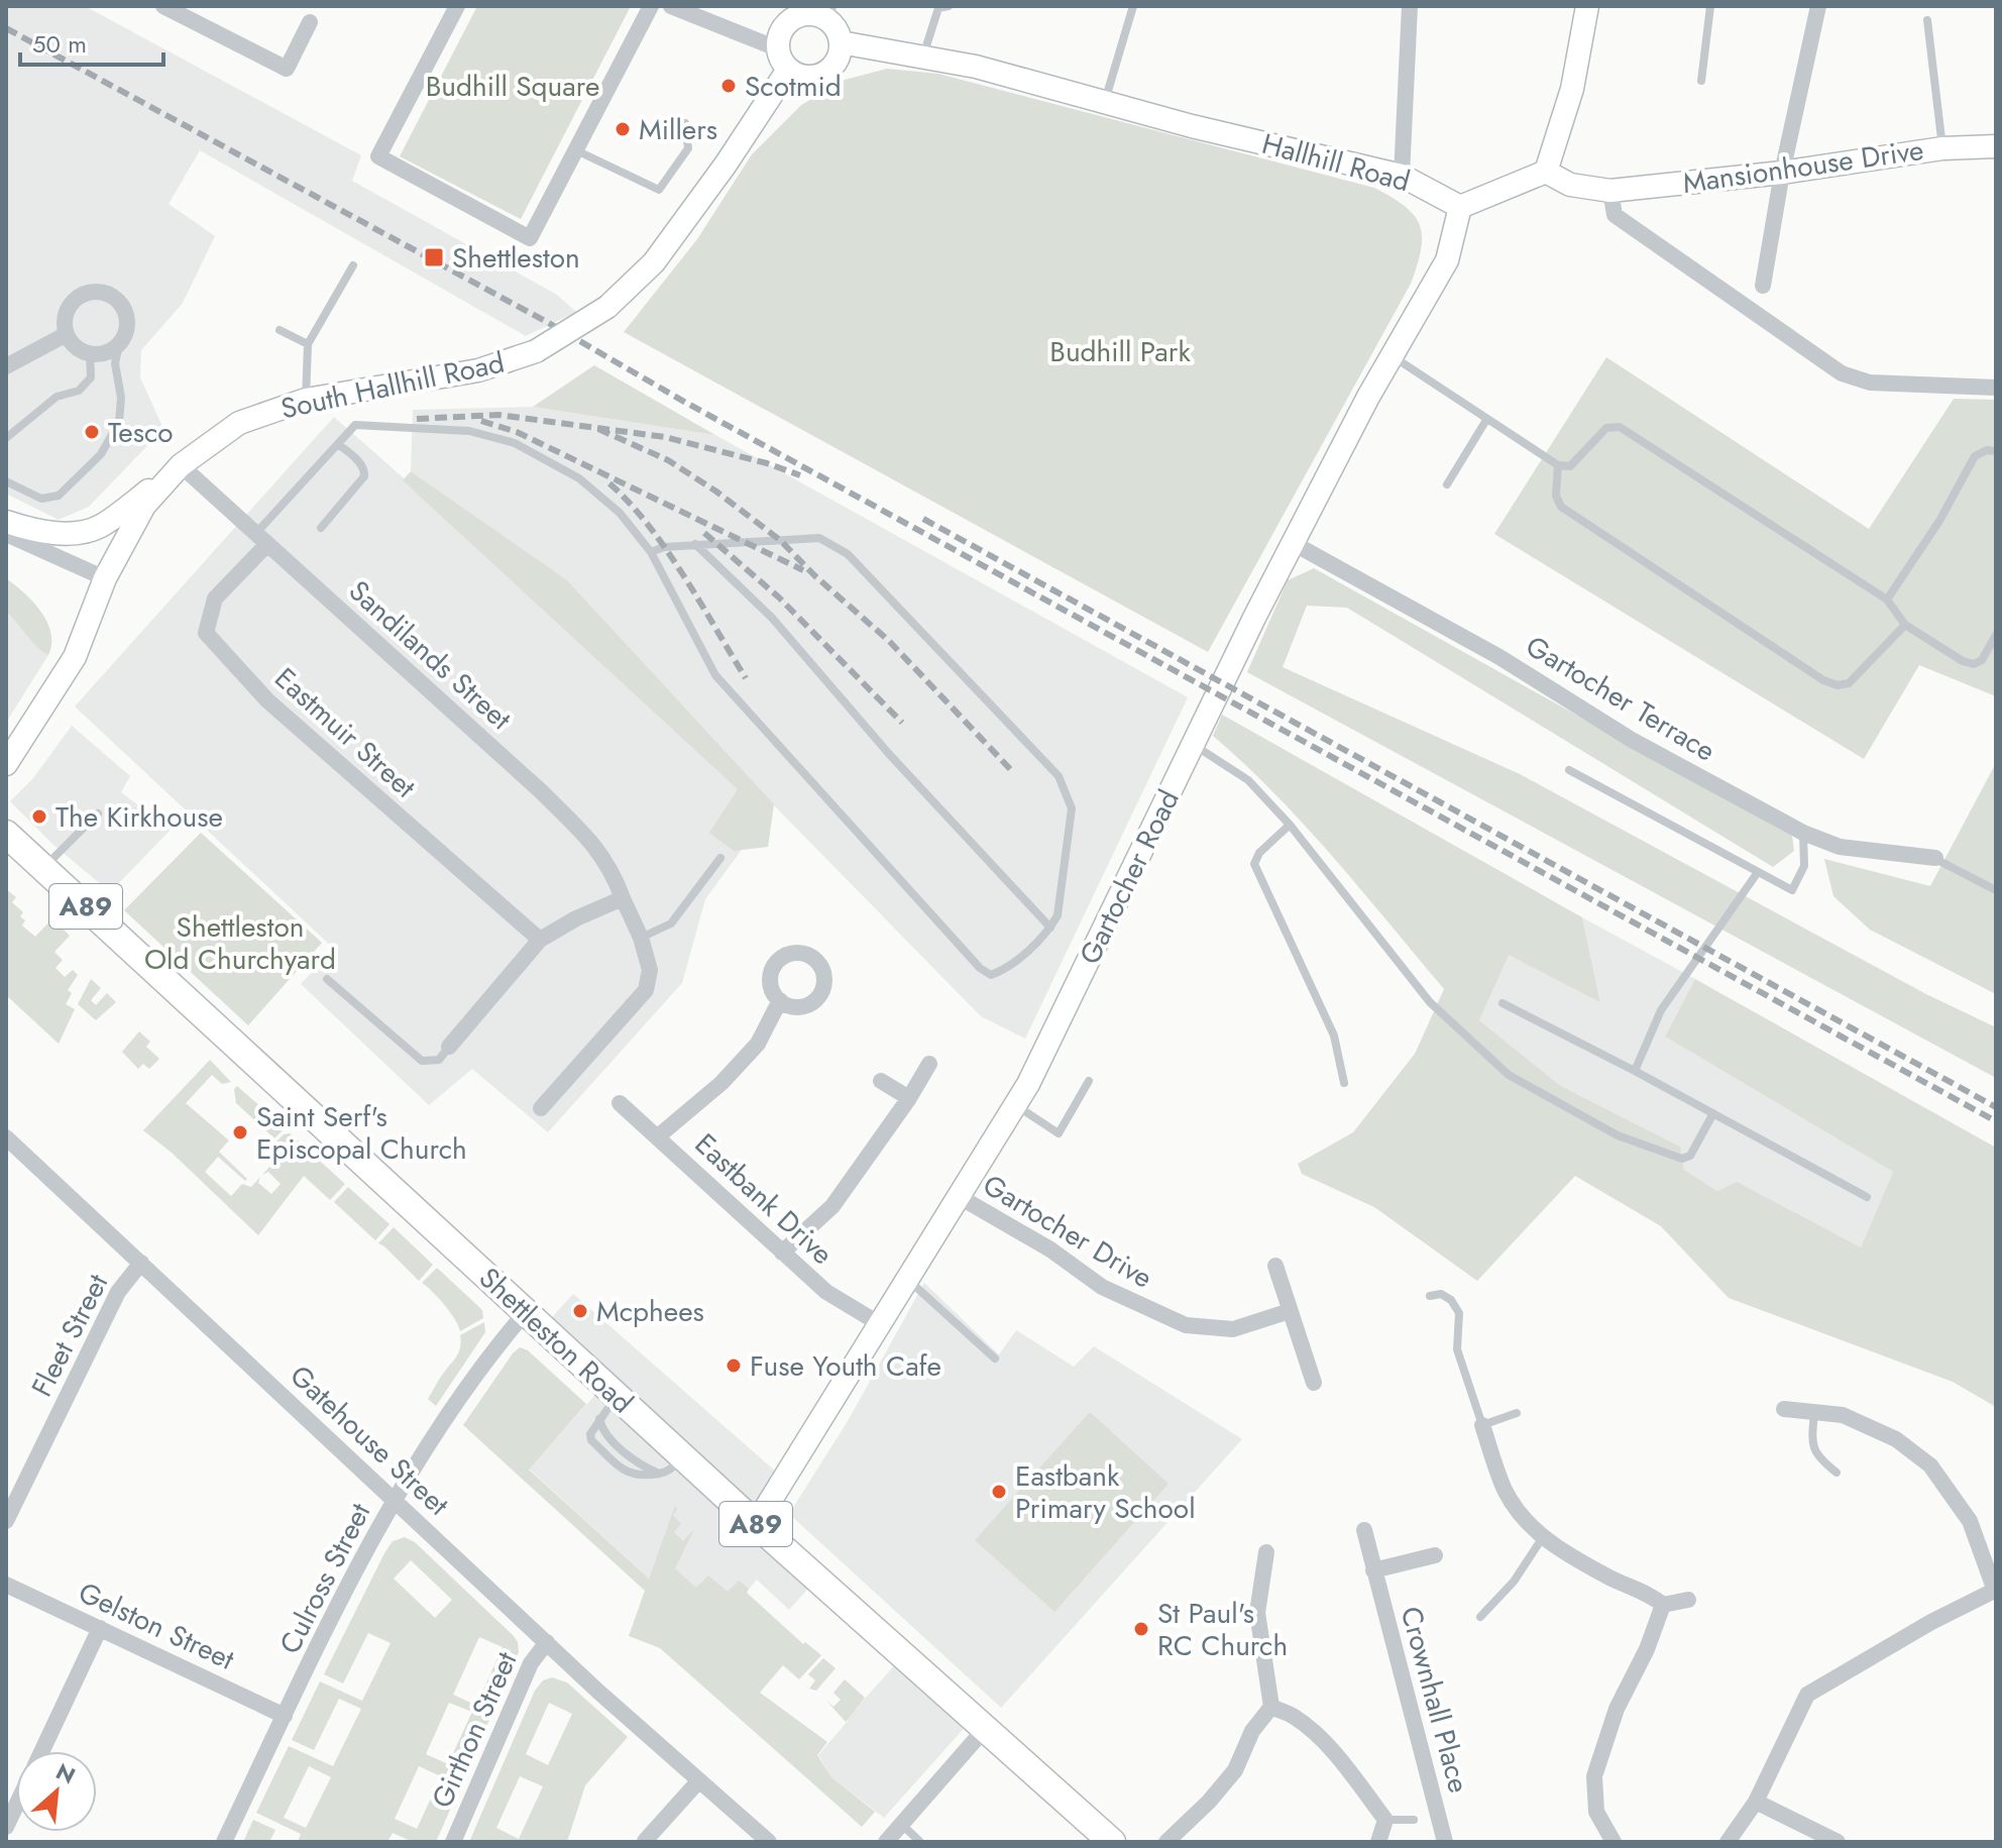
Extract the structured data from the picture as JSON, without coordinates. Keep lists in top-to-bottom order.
{
  "streets": {
    "main road": ["A89", "Shettleston Road"],
    "street": [
      "Hallhill Road",
      "Mansionhouse Drive",
      "South Hallhill Road",
      "Sandilands Street",
      "Gartocher Terrace",
      "Eastmuir Street",
      "Gartocher Road",
      "Eastbank Drive",
      "Gartocher Drive",
      "Fleet Street",
      "Gatehouse Street",
      "Culross Street",
      "Gelston Street",
      "Crownhall Place",
      "Girthon Street"
    ]
  },
  "crossings": [
    ["Hallhill Road", "South Hallhill Road"],
    ["Hallhill Road", "Gartocher Road"],
    ["South Hallhill Road", "Sandilands Street"],
    ["Sandilands Street", "Eastmuir Street"],
    ["Gartocher Terrace", "Gartocher Road"],
    ["Gartocher Road", "Eastbank Drive"],
    ["Gartocher Road", "Gartocher Drive"],
    ["Gartocher Road", "Shettleston Road"],
    ["Fleet Street", "Gatehouse Street"],
    ["Shettleston Road", "Culross Street"],
    ["Gatehouse Street", "Culross Street"],
    ["Gatehouse Street", "Girthon Street"],
    ["Culross Street", "Gelston Street"]
  ],
  "parks": ["Budhill Square", "Budhill Park", "Shettleston Old Churchyard"],
  "places": {
    "other": [
      "Scotmid",
      "Millers",
      "Tesco",
      "The Kirkhouse",
      "Saint Serf's Episcopal Church",
      "Mcphees",
      "Fuse Youth Cafe",
      "Eastbank Primary School",
      "St Paul's RC Church"
    ],
    "transit": ["Shettleston"]
  },
  "scale_bar": "50 m",
  "north": "top right"
}
